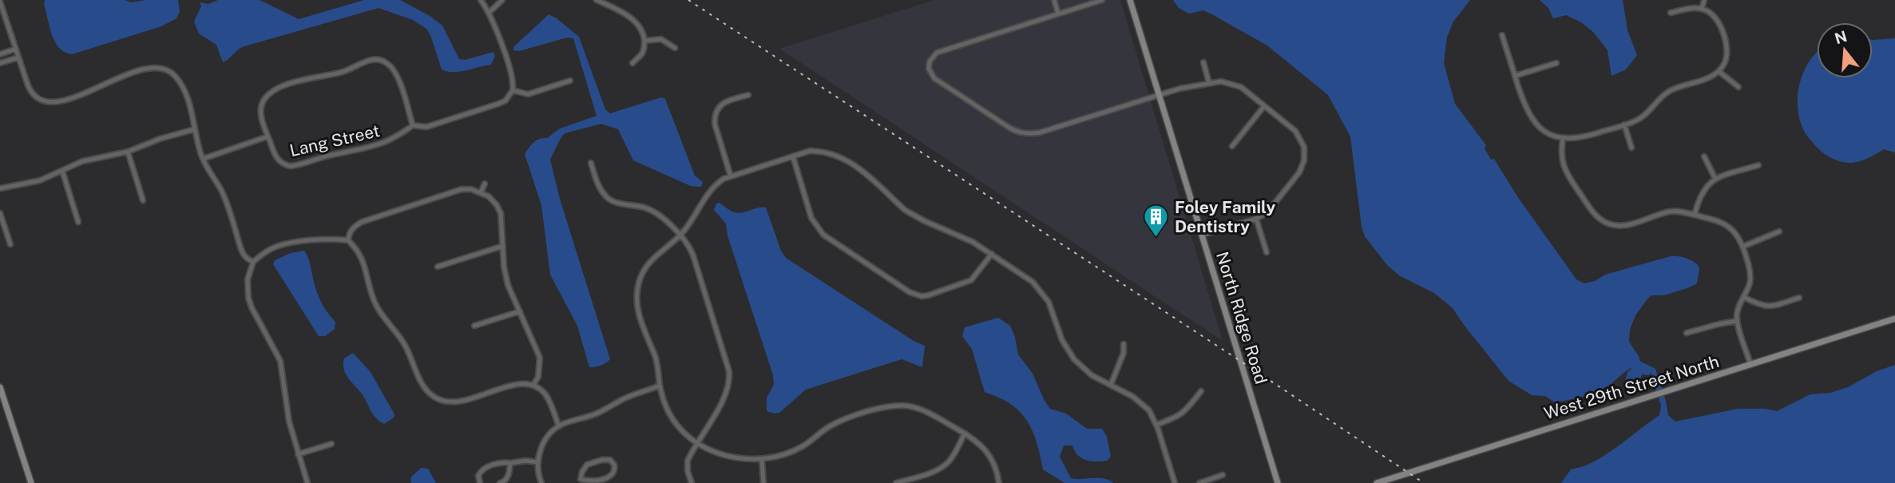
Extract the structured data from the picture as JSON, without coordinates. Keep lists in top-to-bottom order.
{
  "streets": {
    "main road": ["North Ridge Road", "West 29th Street North"],
    "street": ["Lang Street"]
  },
  "places": {
    "building": ["Foley Family Dentistry"]
  },
  "north": "top"
}
